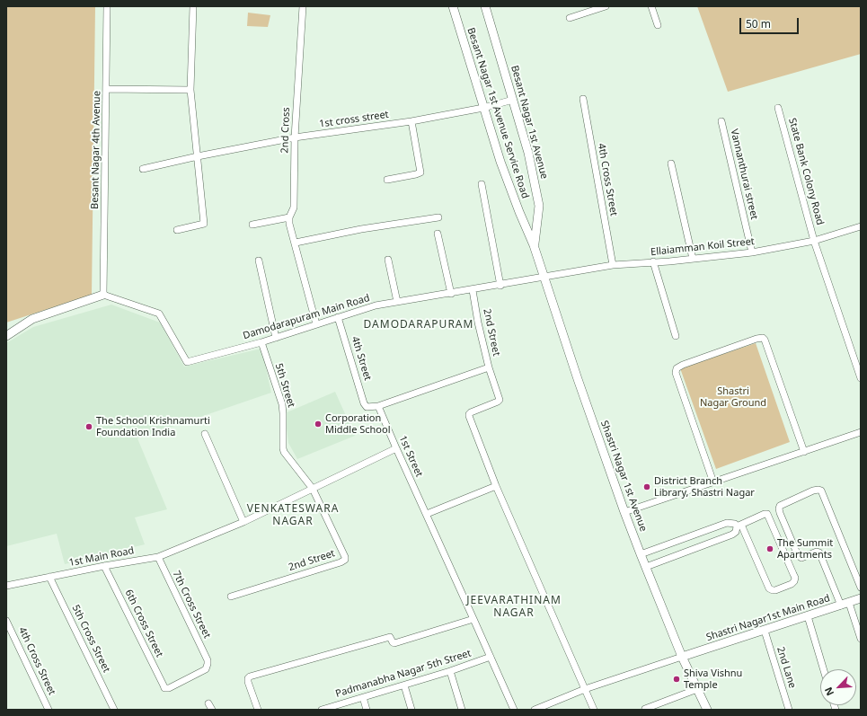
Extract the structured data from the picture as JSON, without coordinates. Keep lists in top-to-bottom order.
{
  "streets": {
    "street": [
      "Besant Nagar 1st Avenue Service Road",
      "1st cross street",
      "Besant Nagar 1st Avenue",
      "2nd Cross",
      "Besant Nagar 4th Avenue",
      "State Bank Colony Road",
      "Vannanthurai street",
      "4th Cross Street",
      "Ellaiamman Koil Street",
      "Damodarapuram Main Road",
      "2nd Street",
      "4th Street",
      "5th Street",
      "1st Street",
      "Shastri Nagar 1st Avenue",
      "1st Main Road",
      "7th Cross Street",
      "Shastri Nagar1st Main Road",
      "6th Cross Street",
      "5th Cross Street",
      "2nd Lane",
      "Padmanabha Nagar 5th Street"
    ]
  },
  "crossings": [
    ["Besant Nagar 1st Avenue Service Road", "1st cross street"],
    ["Besant Nagar 1st Avenue Service Road", "Besant Nagar 1st Avenue"],
    ["Besant Nagar 1st Avenue Service Road", "Shastri Nagar 1st Avenue"],
    ["1st cross street", "Besant Nagar 1st Avenue"],
    ["1st cross street", "2nd Cross"],
    ["Besant Nagar 1st Avenue", "Shastri Nagar 1st Avenue"],
    ["Besant Nagar 4th Avenue", "Damodarapuram Main Road"],
    ["State Bank Colony Road", "Ellaiamman Koil Street"],
    ["Vannanthurai street", "Ellaiamman Koil Street"],
    ["4th Cross Street", "Ellaiamman Koil Street"],
    ["Ellaiamman Koil Street", "Damodarapuram Main Road"],
    ["Ellaiamman Koil Street", "Shastri Nagar 1st Avenue"],
    ["Damodarapuram Main Road", "2nd Street"],
    ["Damodarapuram Main Road", "4th Street"],
    ["Damodarapuram Main Road", "5th Street"],
    ["Damodarapuram Main Road", "Shastri Nagar 1st Avenue"],
    ["2nd Street", "5th Street"],
    ["2nd Street", "1st Main Road"],
    ["4th Street", "1st Street"],
    ["5th Street", "1st Main Road"],
    ["1st Street", "1st Main Road"],
    ["1st Street", "Padmanabha Nagar 5th Street"],
    ["Shastri Nagar 1st Avenue", "Shastri Nagar1st Main Road"],
    ["1st Main Road", "7th Cross Street"],
    ["1st Main Road", "6th Cross Street"],
    ["1st Main Road", "5th Cross Street"],
    ["7th Cross Street", "6th Cross Street"],
    ["Shastri Nagar1st Main Road", "2nd Lane"]
  ],
  "districts": ["DAMODARAPURAM", "VENKATESWARA NAGAR", "JEEVARATHINAM NAGAR"],
  "parks": ["Shastri Nagar Ground"],
  "places": [
    "Corporation Middle School",
    "The School Krishnamurti Foundation India",
    "District Branch Library, Shastri Nagar",
    "The Summit Apartments",
    "Shiva Vishnu Temple"
  ],
  "scale_bar": "50 m",
  "north": "bottom left"
}
